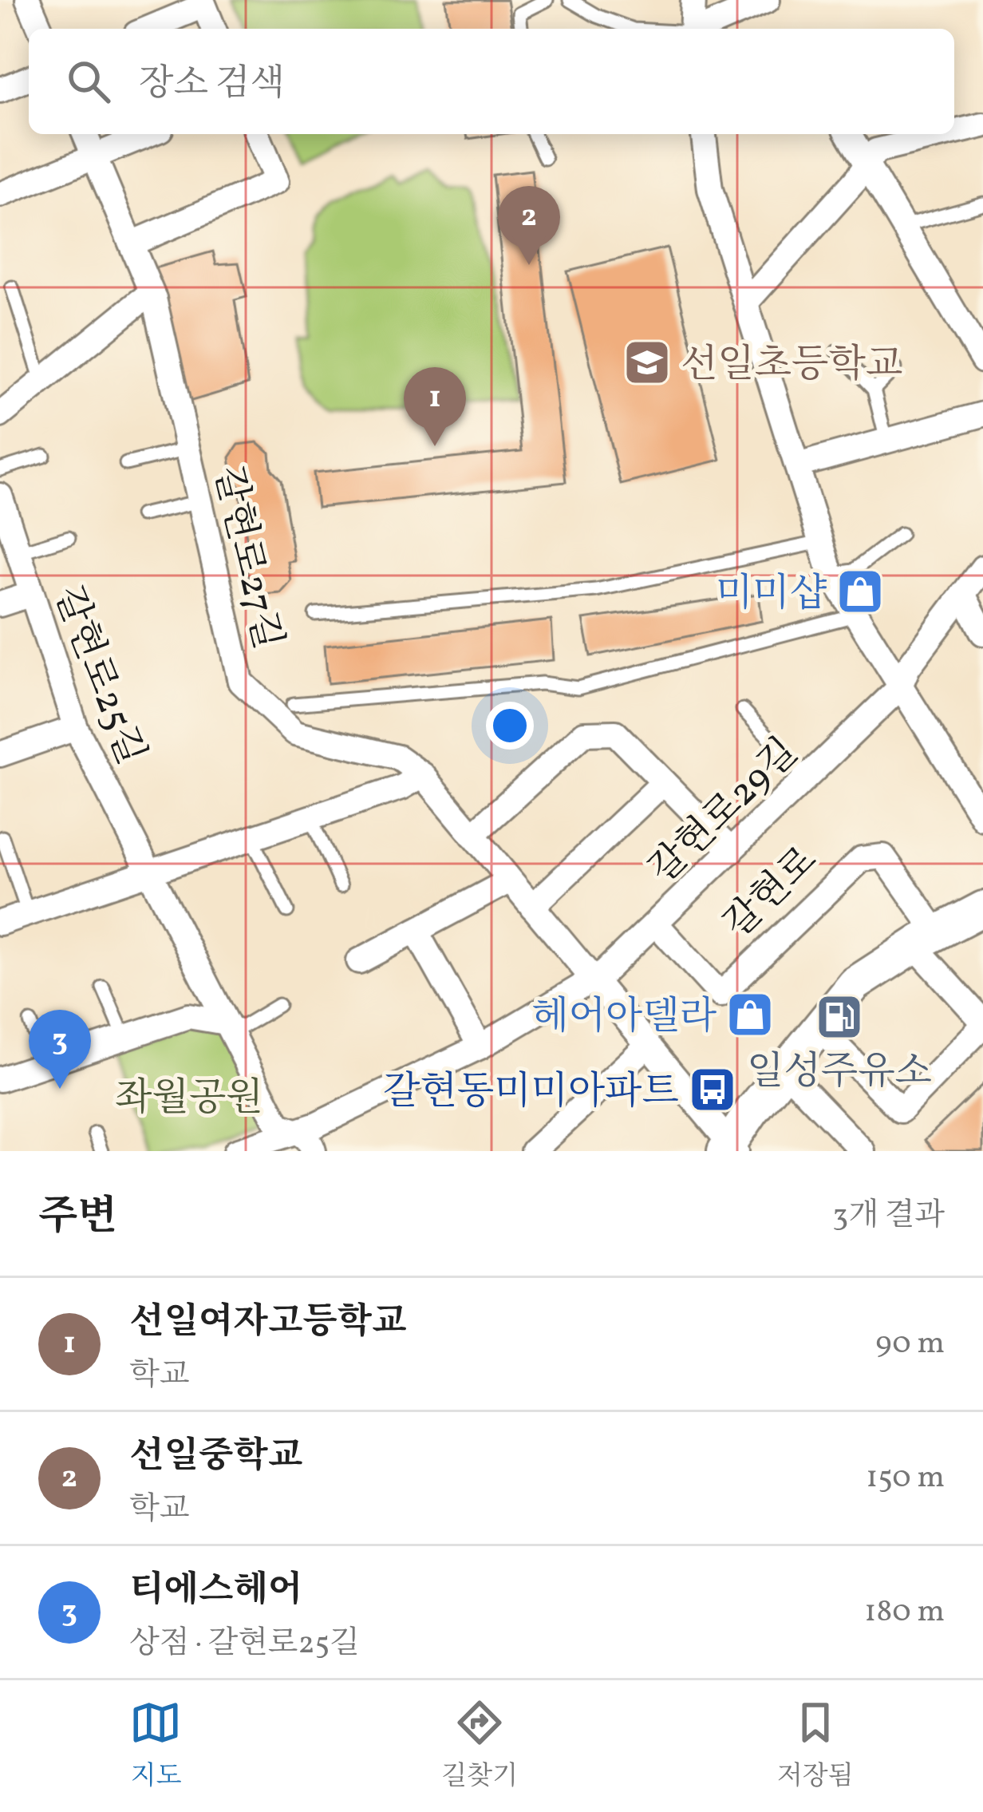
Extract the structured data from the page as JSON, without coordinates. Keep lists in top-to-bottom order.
{
  "streets": {
    "street": [
      "갈현로27길",
      "갈현로25길",
      "갈현로29길",
      "갈현로"
    ]
  },
  "crossings": [
    ["갈현로27길", "갈현로29길"],
    ["갈현로29길", "갈현로"]
  ],
  "parks": ["좌월공원"],
  "places": {
    "school or university": ["선일초등학교"],
    "shop": ["미미샵", "헤어아델라"],
    "fuel station": ["일성주유소"],
    "bus stop": ["갈현동미미아파트"]
  },
  "page": {
    "search": "장소 검색",
    "pins": ["2", "1", "3"],
    "heading": ["주변", "3개 결과"],
    "list": [
      {
        "mark": "1",
        "name": "선일여자고등학교",
        "note": "학교",
        "value": "90 m"
      },
      {
        "mark": "2",
        "name": "선일중학교",
        "note": "학교",
        "value": "150 m"
      },
      {
        "mark": "3",
        "name": "티에스헤어",
        "note": "상점 · 갈현로25길",
        "value": "180 m"
      }
    ],
    "nav": ["지도", "길찾기", "저장됨"]
  }
}
